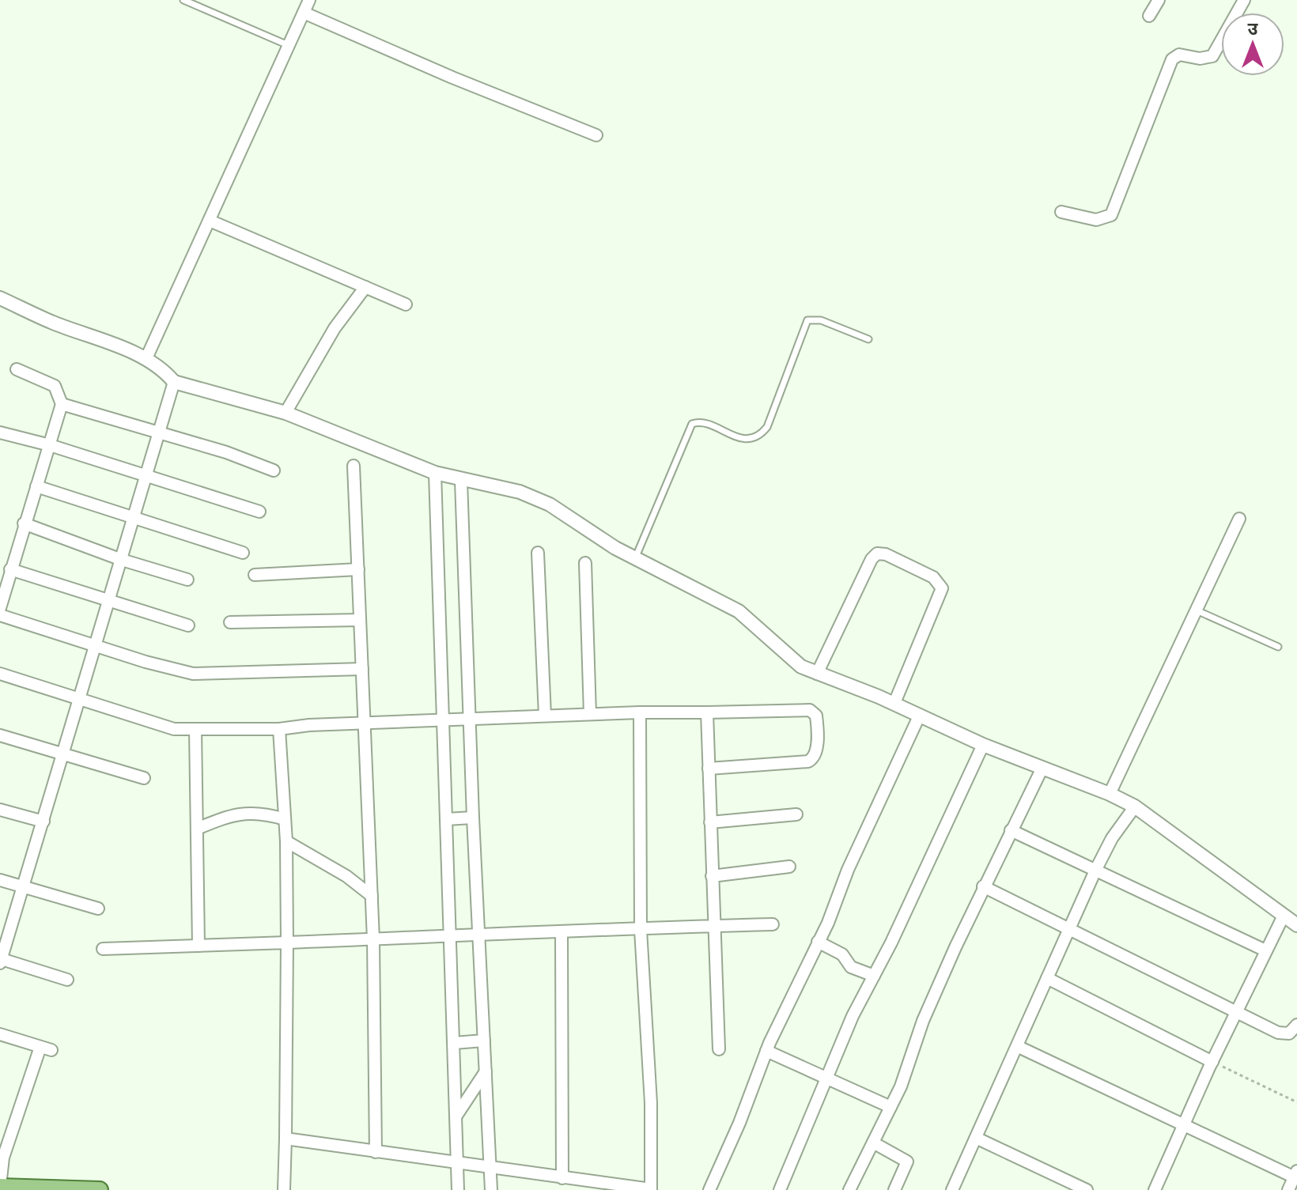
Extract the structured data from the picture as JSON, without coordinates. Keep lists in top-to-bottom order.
{
  "north": "top"
}
